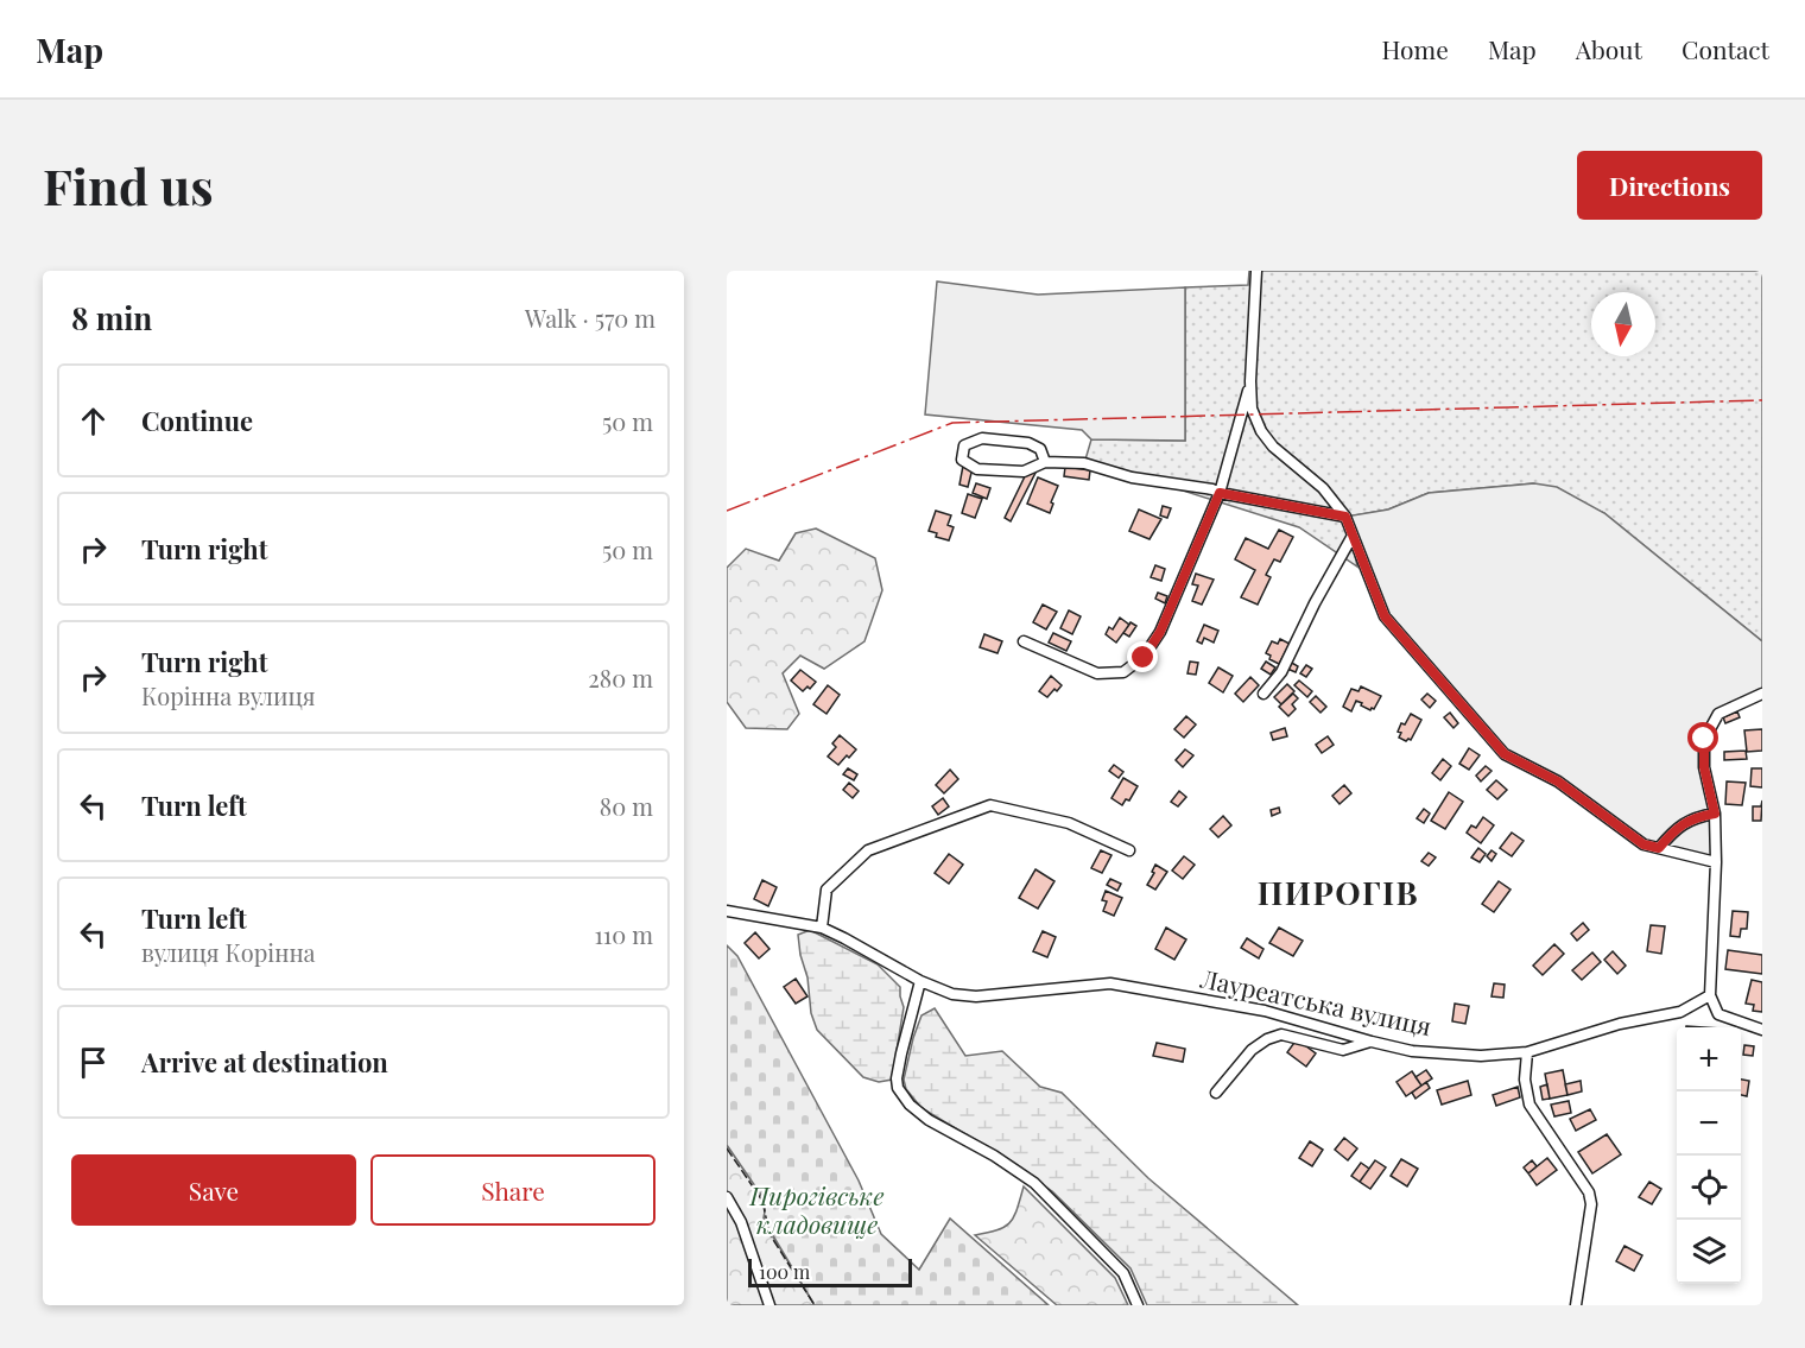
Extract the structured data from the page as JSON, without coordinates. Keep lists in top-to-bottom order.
{
  "streets": {
    "street": ["Лауреатська вулиця"]
  },
  "districts": ["ПИРОГІВ"],
  "parks": ["Пирогівське кладовище"],
  "scale_bar": "100 m",
  "north": "bottom",
  "page": {
    "header": "Map",
    "nav": [
      "Home",
      "Map",
      "About",
      "Contact"
    ],
    "buttons": [
      "Directions",
      ["Save", "Share"]
    ],
    "title": "Find us",
    "heading": ["8 min", "Walk · 570 m"],
    "list": [
      ["Continue", "50 m"],
      ["Turn right", "50 m"],
      ["Turn right", "Корінна вулиця", "280 m"],
      ["Turn left", "80 m"],
      ["Turn left", "вулиця Корінна", "110 m"],
      "Arrive at destination"
    ],
    "map_buttons": ["+", "−"],
    "scale": "100 m"
  }
}
